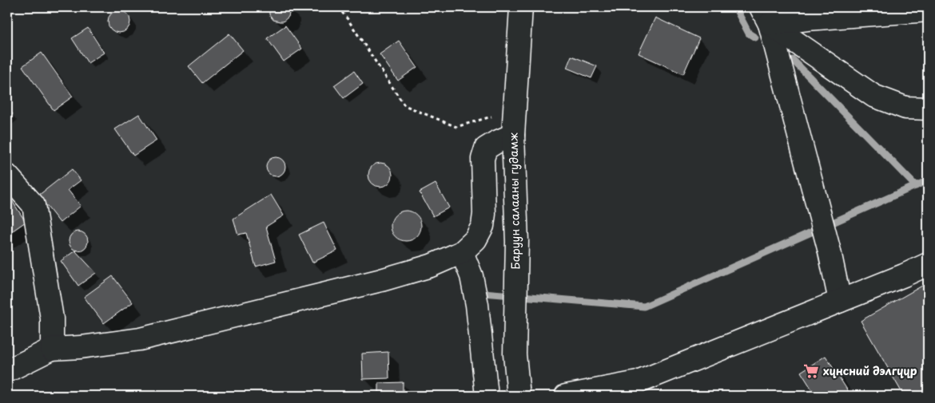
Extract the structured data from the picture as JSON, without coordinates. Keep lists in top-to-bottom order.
{
  "streets": {
    "street": ["Баруун салааны гудамж"]
  },
  "places": {
    "supermarket": ["хүнсний дэлгүүр"]
  }
}
